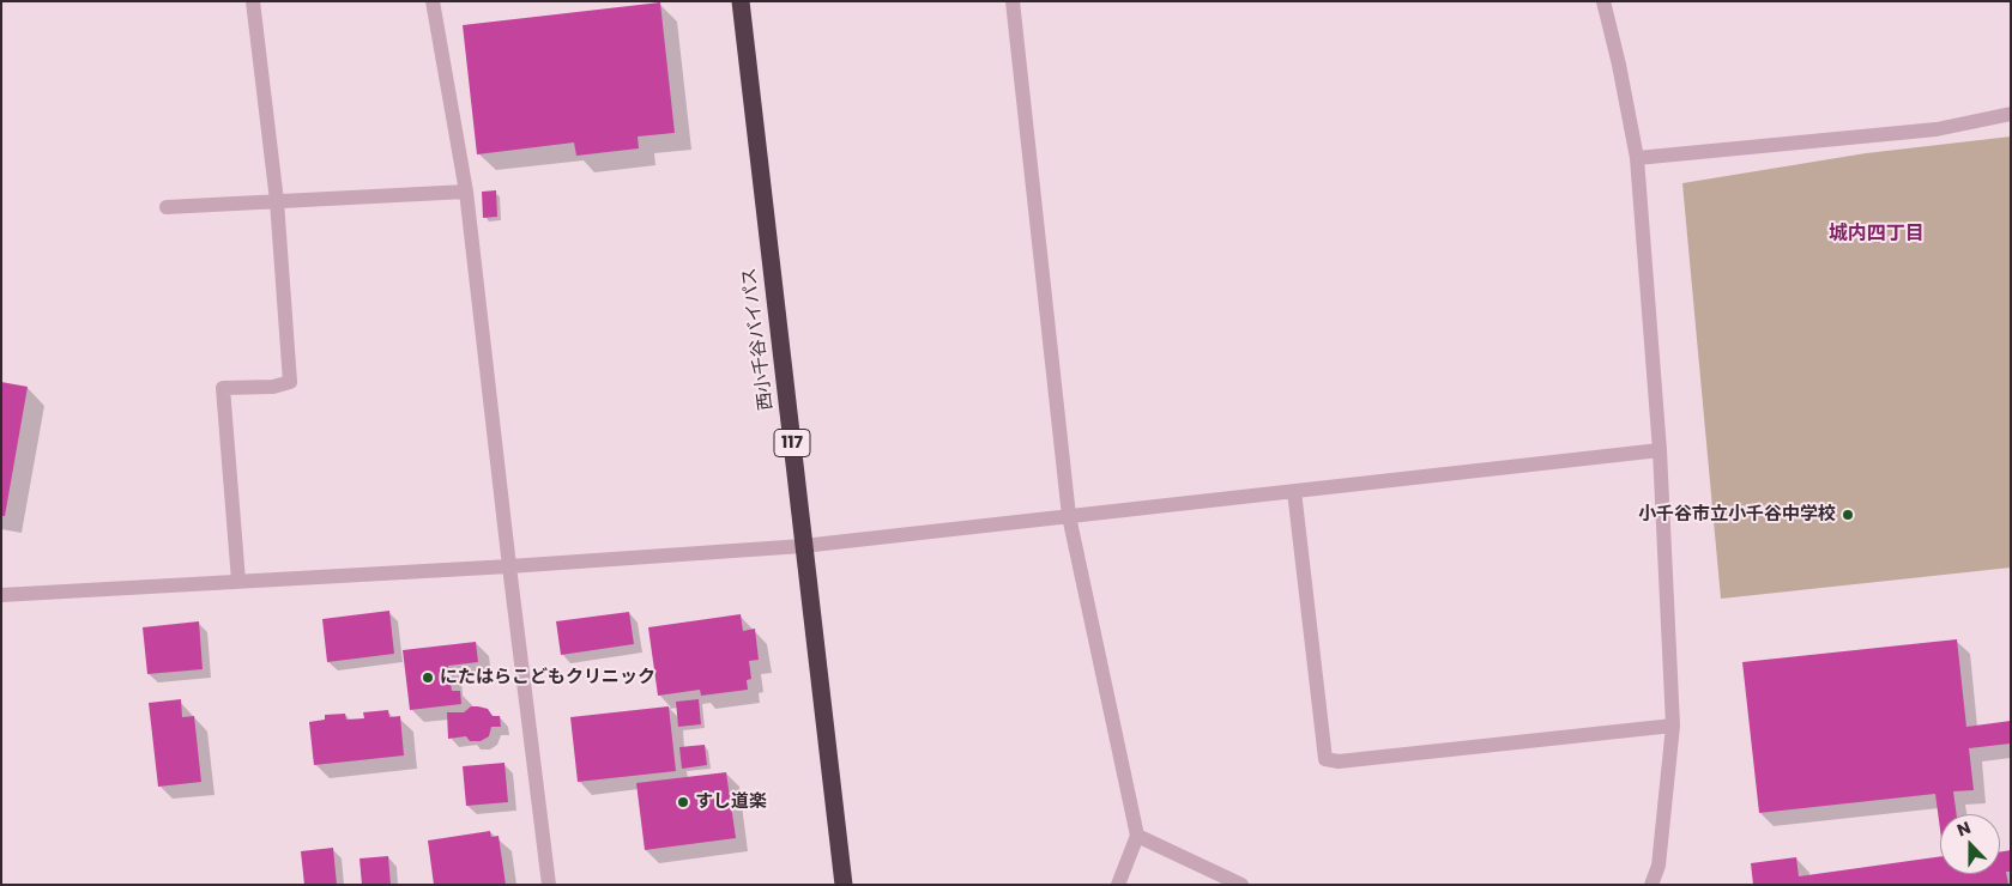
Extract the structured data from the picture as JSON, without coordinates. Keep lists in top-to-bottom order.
{
  "streets": {
    "highway": ["西小千谷バイパス", "117"]
  },
  "districts": ["城内四丁目"],
  "places": ["小千谷市立小千谷中学校", "にたはらこどもクリニック", "すし道楽"],
  "north": "top"
}
